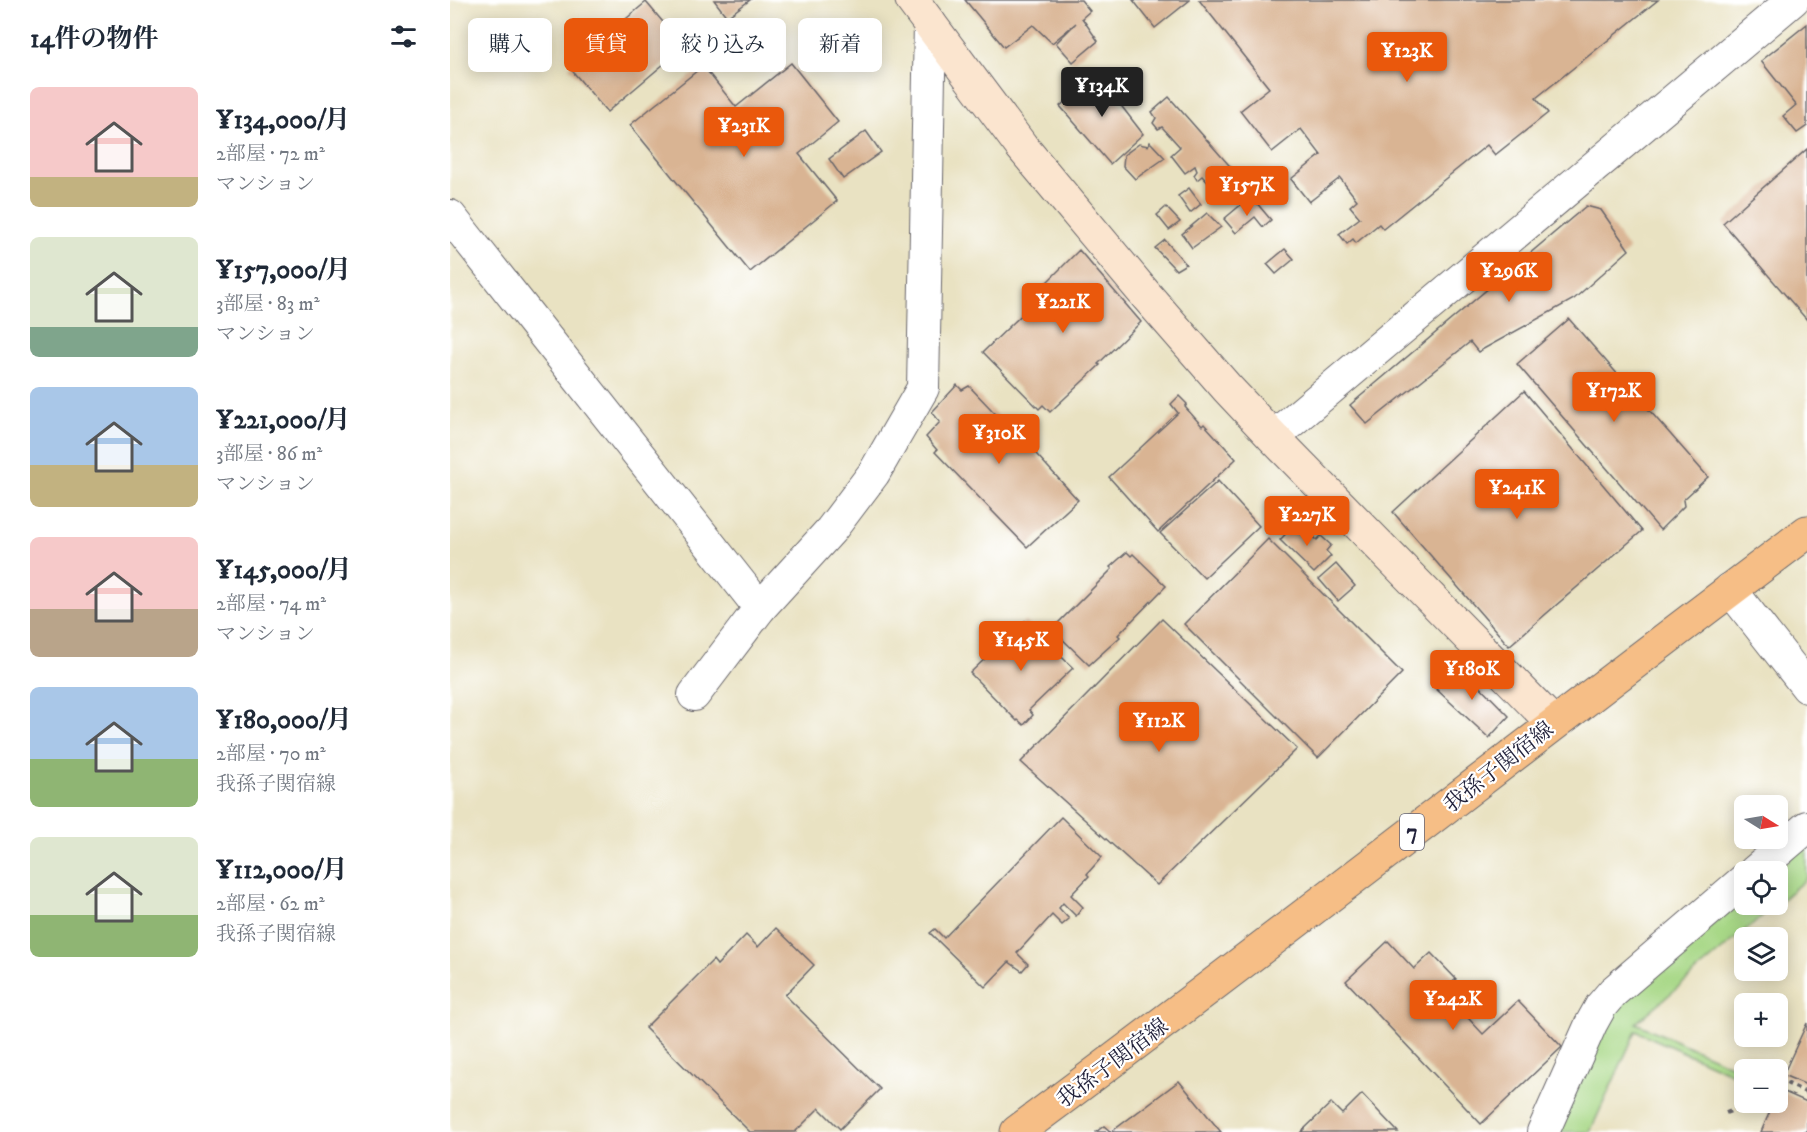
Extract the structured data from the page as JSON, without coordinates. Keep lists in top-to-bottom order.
{
  "streets": {
    "main road": ["我孫子関宿線", "7"]
  },
  "north": "right",
  "page": {
    "heading": "14件の物件",
    "chip": [
      "購入",
      "賃貸",
      "絞り込み",
      "新着"
    ],
    "price": [
      "¥123K",
      "¥134K",
      "¥231K",
      "¥157K",
      "¥296K",
      "¥221K",
      "¥172K",
      "¥310K",
      "¥241K",
      "¥227K",
      "¥145K",
      "¥180K",
      "¥112K",
      "¥242K"
    ],
    "list": [
      {
        "name": "¥134,000/月",
        "note": "2部屋 · 72 m² · マンション"
      },
      {
        "name": "¥157,000/月",
        "note": "3部屋 · 83 m² · マンション"
      },
      {
        "name": "¥221,000/月",
        "note": "3部屋 · 86 m² · マンション"
      },
      {
        "name": "¥145,000/月",
        "note": "2部屋 · 74 m² · マンション"
      },
      {
        "name": "¥180,000/月",
        "note": "2部屋 · 70 m² · 我孫子関宿線"
      },
      {
        "name": "¥112,000/月",
        "note": "2部屋 · 62 m² · 我孫子関宿線"
      }
    ],
    "map_buttons": ["+", "−"]
  }
}
